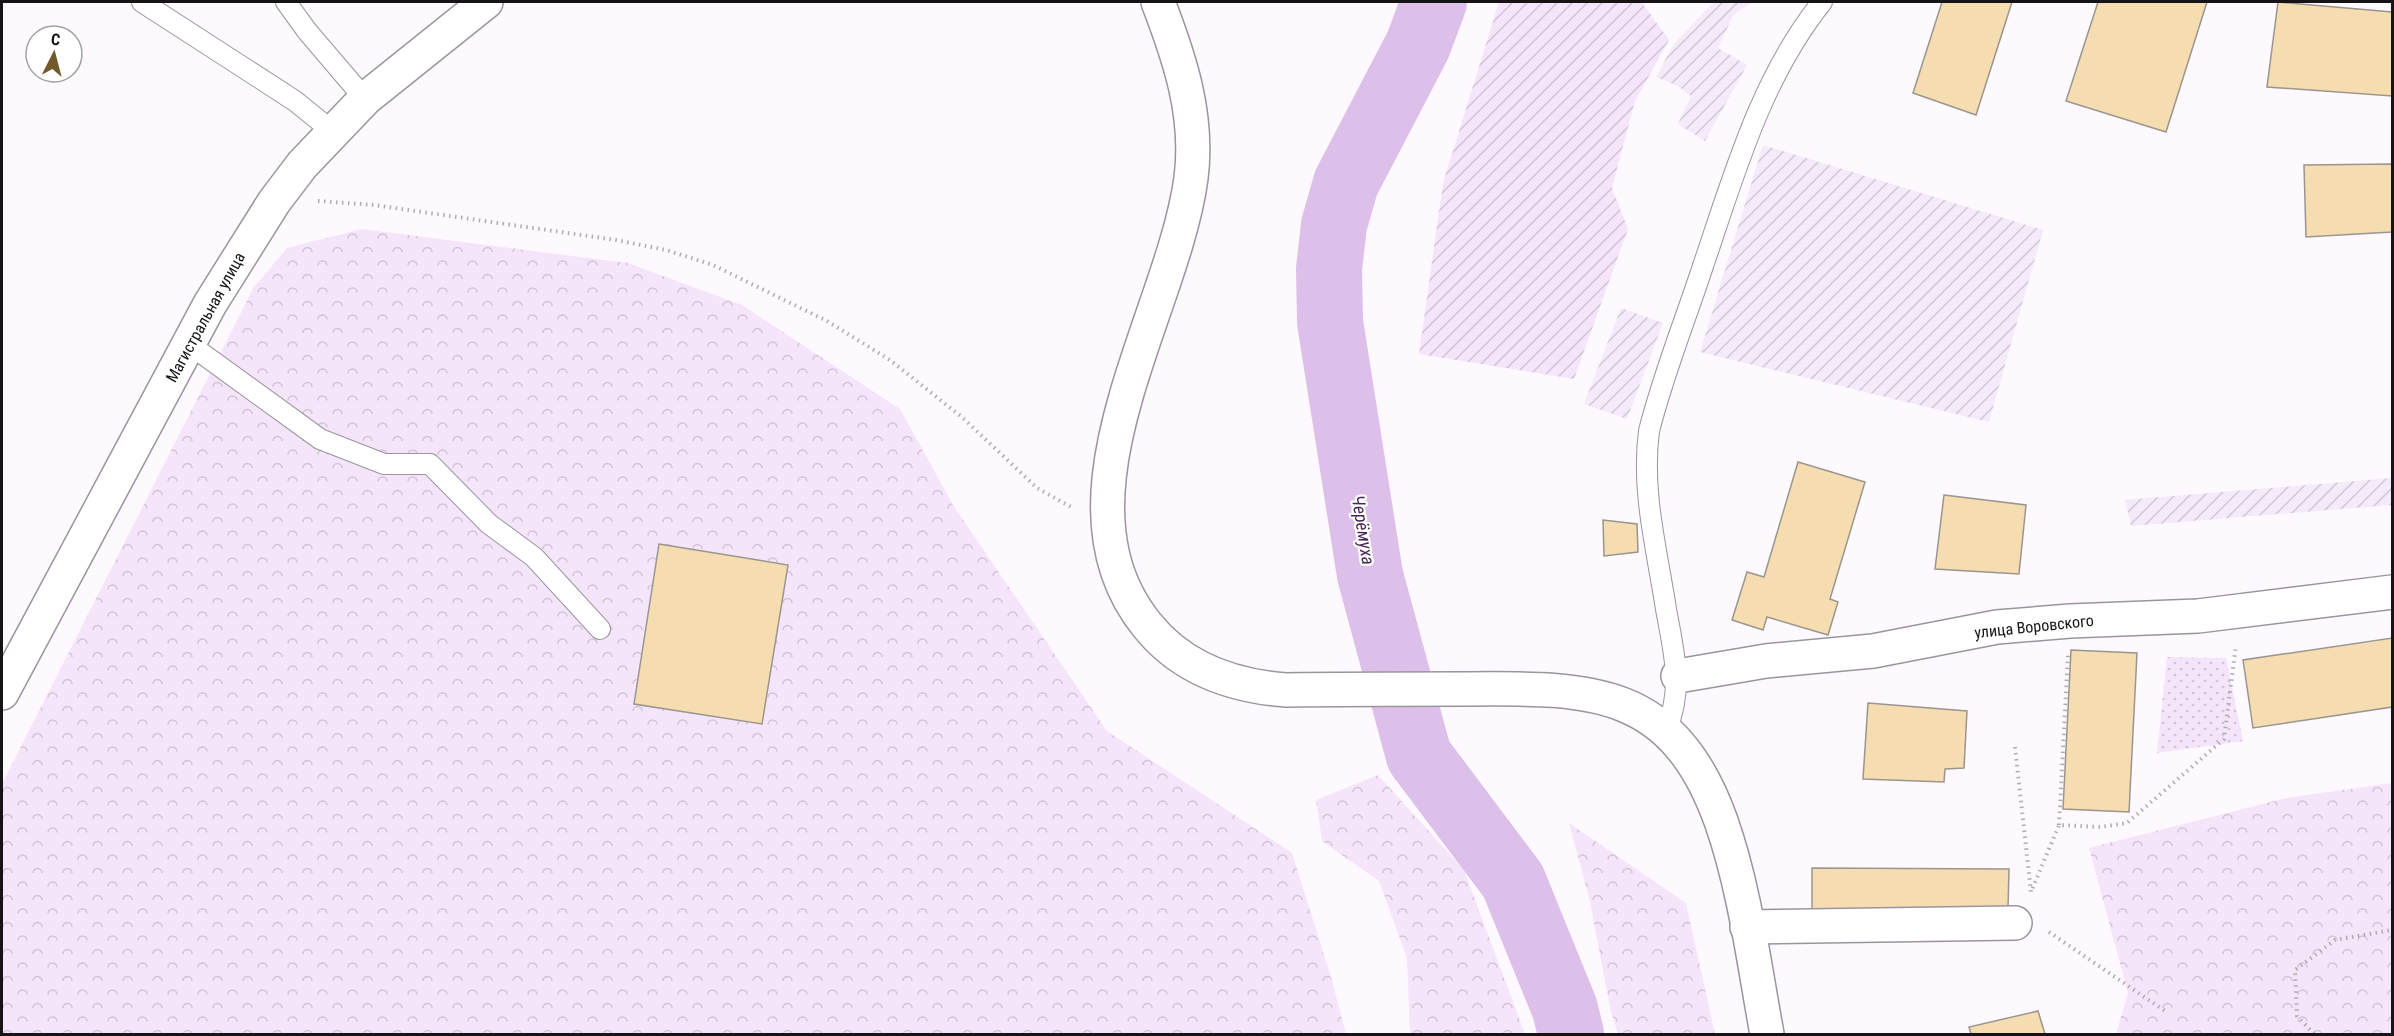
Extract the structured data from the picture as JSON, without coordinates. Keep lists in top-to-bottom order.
{
  "streets": {
    "street": ["Магистральная улица", "улица Воровского"]
  },
  "water": ["Черёмуха"],
  "north": "top"
}
